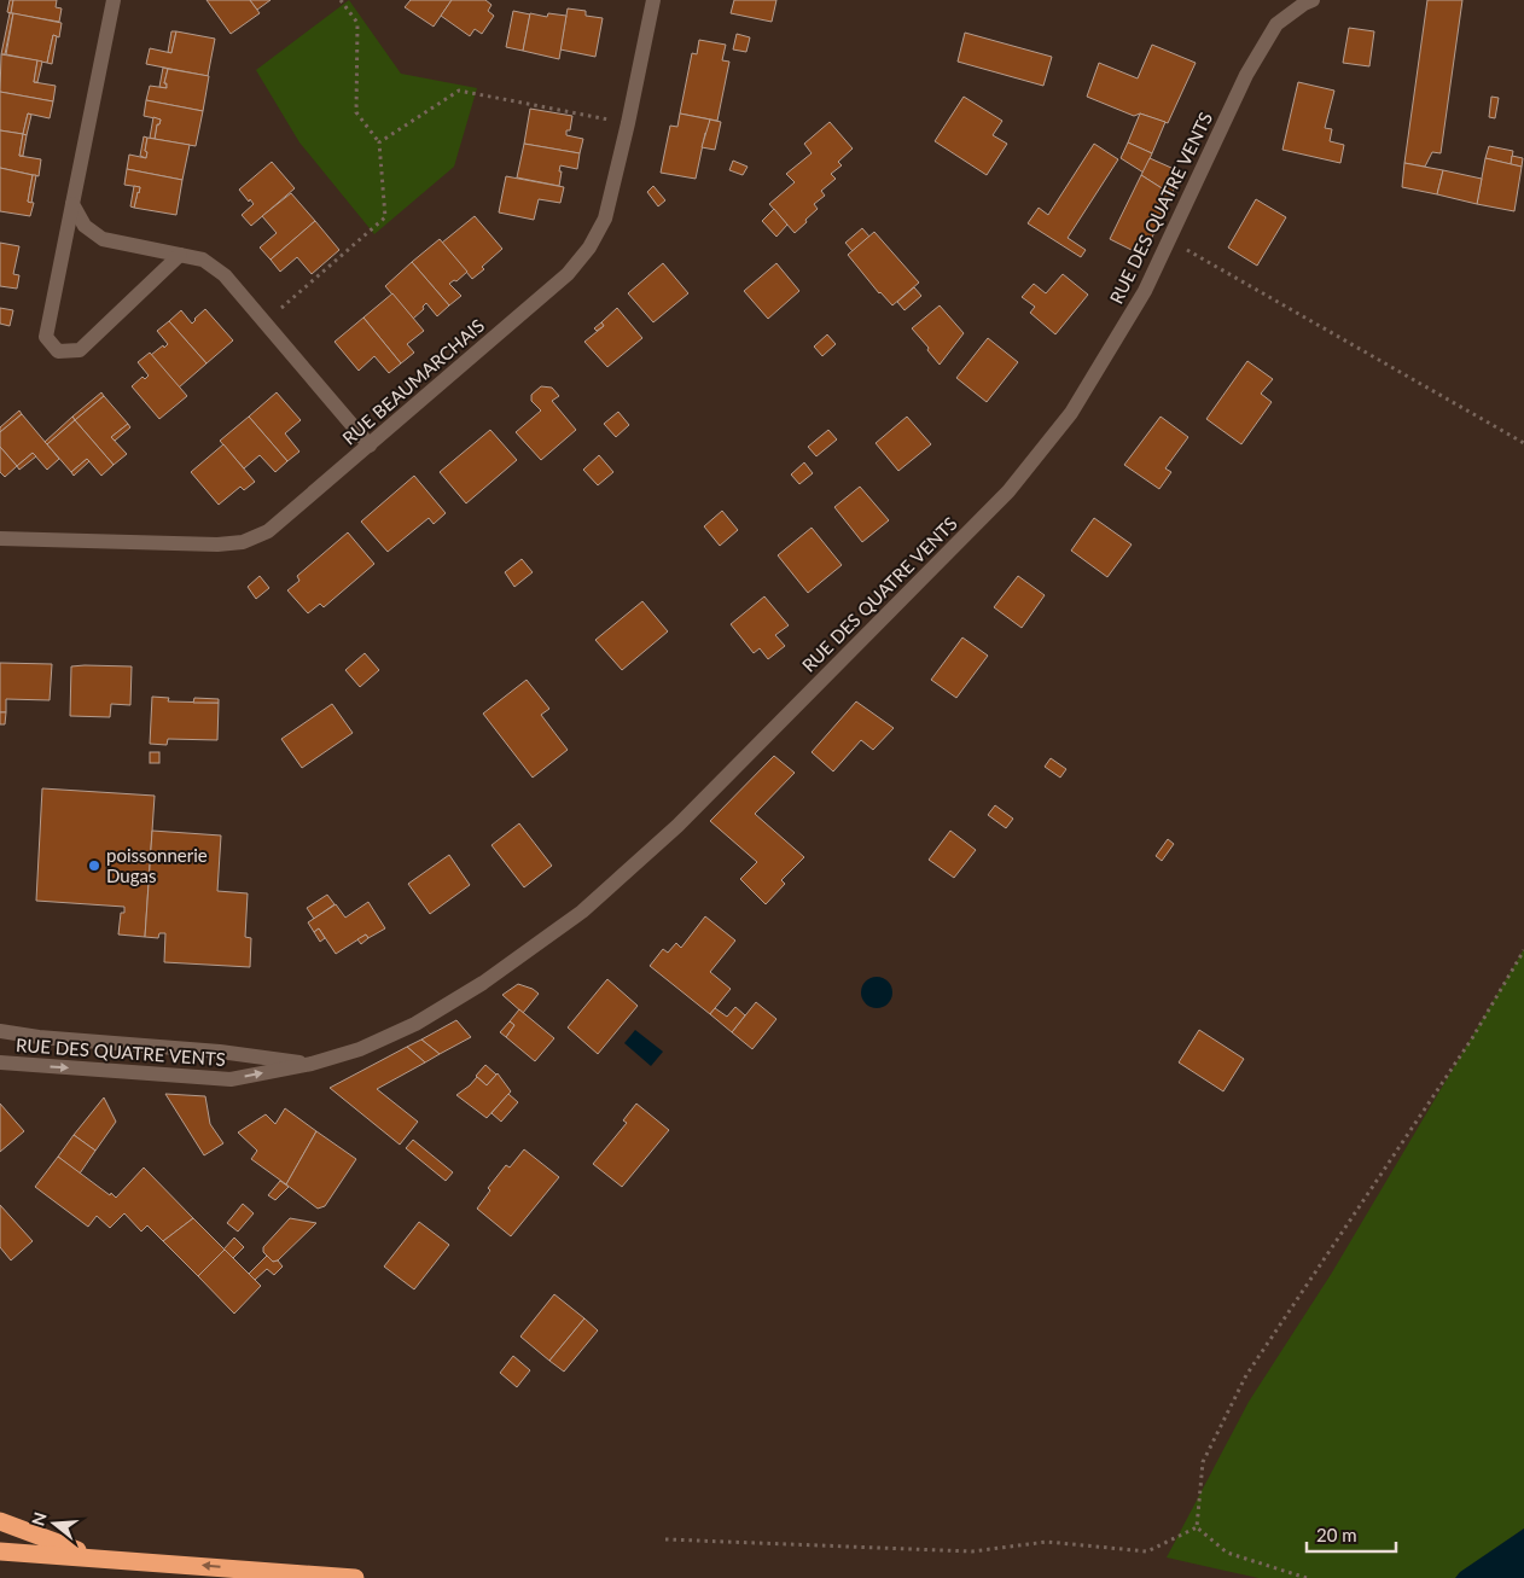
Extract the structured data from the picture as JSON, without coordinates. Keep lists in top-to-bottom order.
{
  "streets": {
    "street": ["RUE DES QUATRE VENTS", "RUE BEAUMARCHAIS"]
  },
  "places": ["poissonnerie Dugas"],
  "scale_bar": "20 m",
  "north": "left"
}
